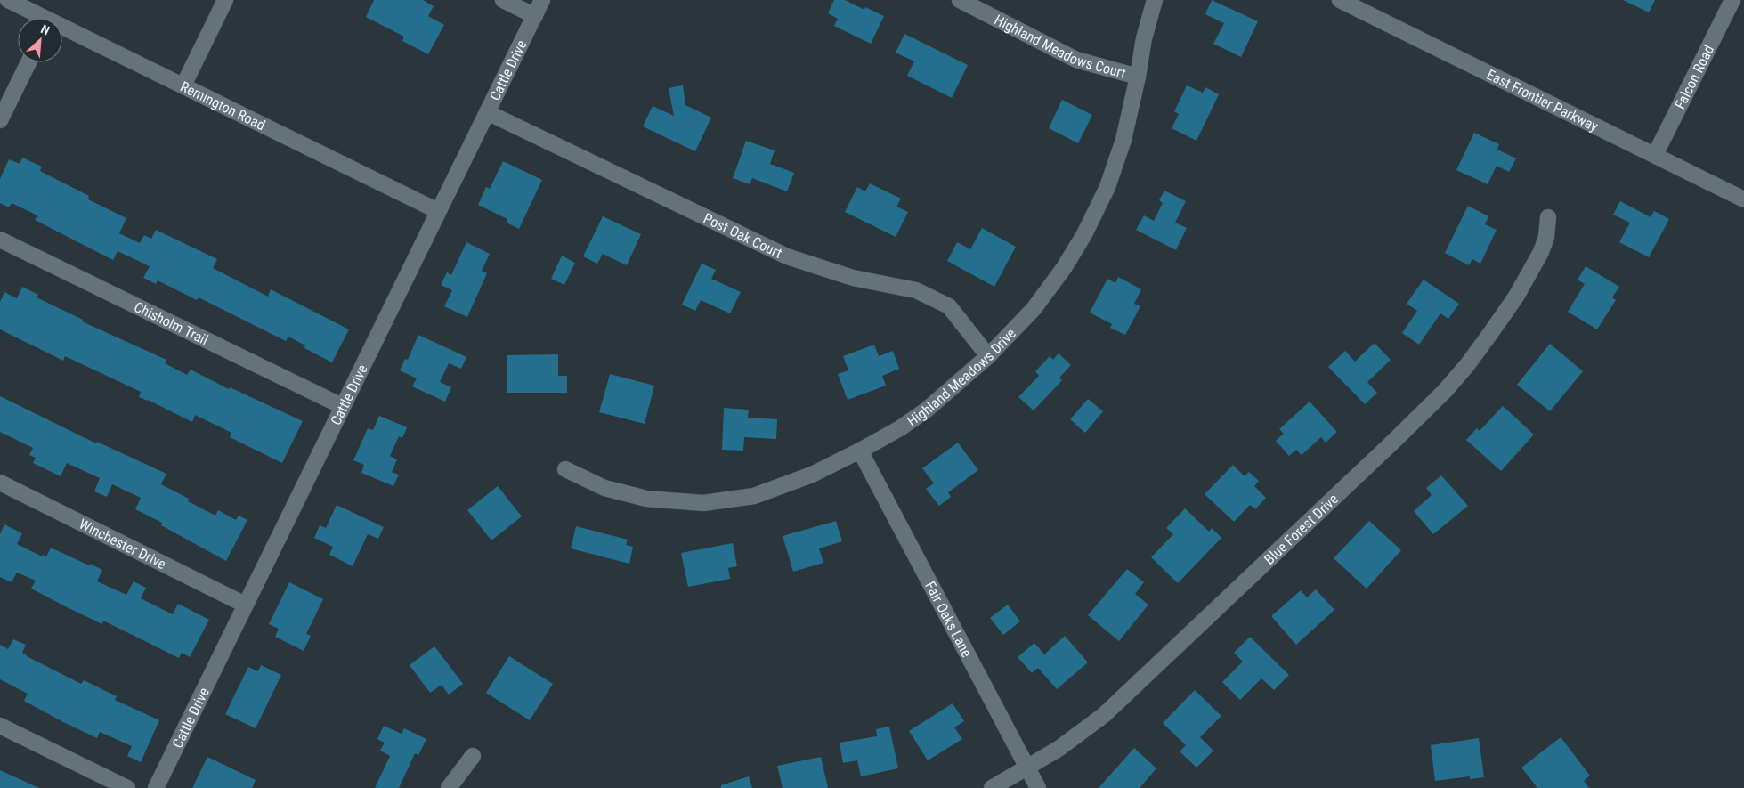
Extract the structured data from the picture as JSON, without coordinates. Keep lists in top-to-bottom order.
{
  "streets": {
    "street": [
      "Highland Meadows Court",
      "Cattle Drive",
      "Falcon Road",
      "East Frontier Parkway",
      "Remington Road",
      "Post Oak Court",
      "Chisholm Trail",
      "Highland Meadows Drive",
      "Blue Forest Drive",
      "Winchester Drive",
      "Fair Oaks Lane"
    ]
  },
  "crossings": [
    ["Highland Meadows Court", "Highland Meadows Drive"],
    ["Cattle Drive", "Remington Road"],
    ["Cattle Drive", "Post Oak Court"],
    ["Cattle Drive", "Chisholm Trail"],
    ["Cattle Drive", "Winchester Drive"],
    ["Falcon Road", "East Frontier Parkway"],
    ["Post Oak Court", "Highland Meadows Drive"],
    ["Highland Meadows Drive", "Fair Oaks Lane"],
    ["Blue Forest Drive", "Fair Oaks Lane"]
  ],
  "north": "top right"
}
